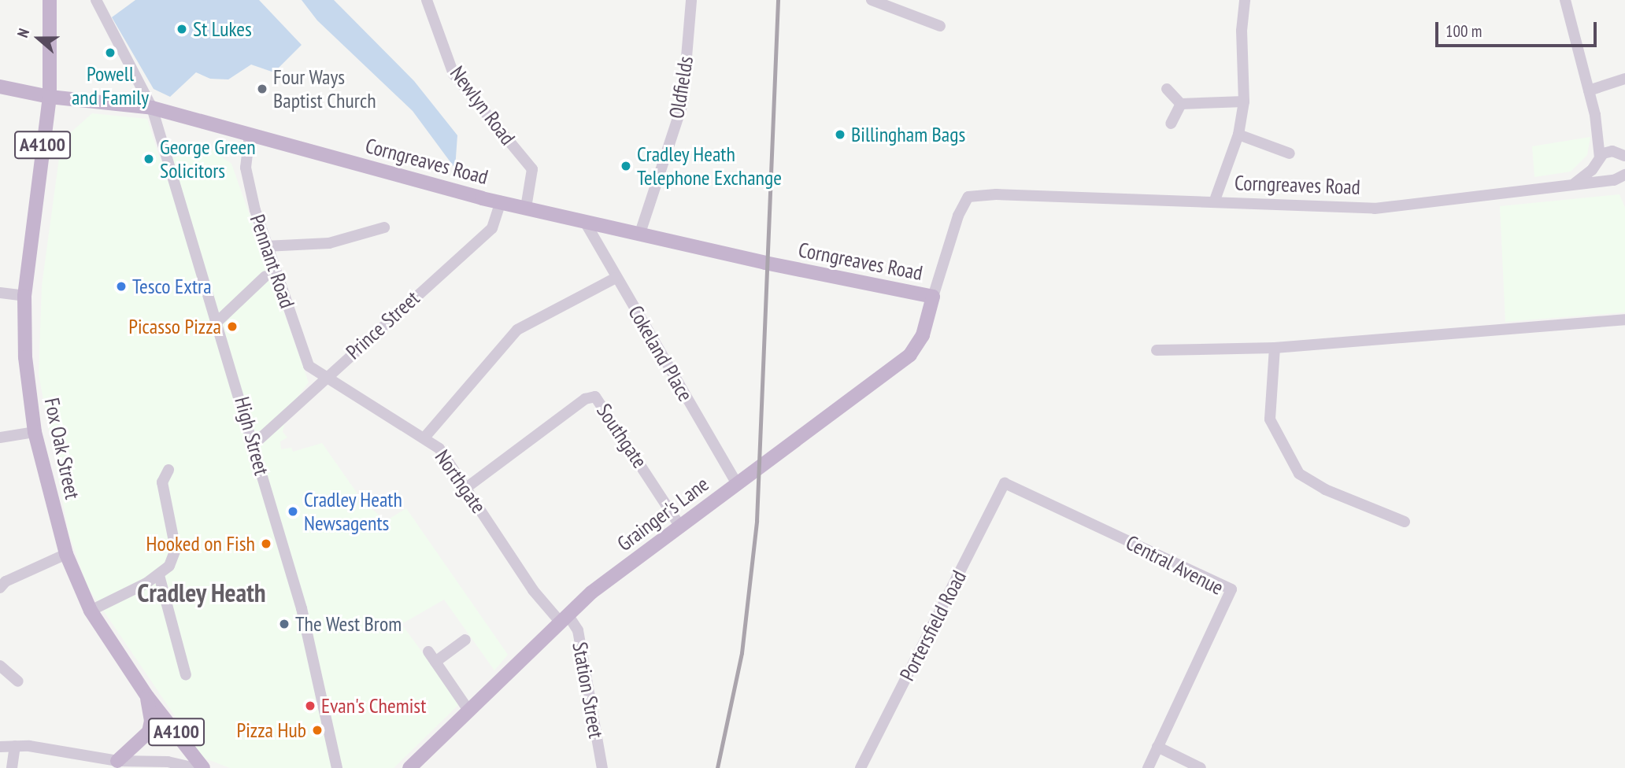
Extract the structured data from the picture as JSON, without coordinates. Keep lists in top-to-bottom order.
{
  "streets": {
    "main road": [
      "A4100",
      "Corngreaves Road",
      "Fox Oak Street",
      "Grainger's Lane"
    ],
    "street": [
      "Oldfields",
      "Newlyn Road",
      "Pennant Road",
      "Prince Street",
      "Cokeland Place",
      "High Street",
      "Southgate",
      "Northgate",
      "Central Avenue",
      "Portersfield Road",
      "Station Street"
    ]
  },
  "crossings": [
    ["Oldfields", "Corngreaves Road"],
    ["Newlyn Road", "Corngreaves Road"],
    ["A4100", "Corngreaves Road"],
    ["A4100", "Fox Oak Street"],
    ["Corngreaves Road", "Pennant Road"],
    ["Corngreaves Road", "Prince Street"],
    ["Corngreaves Road", "Cokeland Place"],
    ["Corngreaves Road", "High Street"],
    ["Corngreaves Road", "Fox Oak Street"],
    ["Corngreaves Road", "Grainger's Lane"],
    ["Pennant Road", "Prince Street"],
    ["Pennant Road", "Northgate"],
    ["Prince Street", "High Street"],
    ["Prince Street", "Northgate"],
    ["Cokeland Place", "Grainger's Lane"],
    ["Southgate", "Northgate"],
    ["Southgate", "Grainger's Lane"],
    ["Northgate", "Grainger's Lane"],
    ["Northgate", "Station Street"],
    ["Grainger's Lane", "Station Street"],
    ["Central Avenue", "Portersfield Road"]
  ],
  "districts": ["Cradley Heath"],
  "places": [
    "St Lukes",
    "Powell and Family",
    "Four Ways Baptist Church",
    "Billingham Bags",
    "George Green Solicitors",
    "Cradley Heath Telephone Exchange",
    "Tesco Extra",
    "Picasso Pizza",
    "Cradley Heath Newsagents",
    "Hooked on Fish",
    "The West Brom",
    "Evan's Chemist",
    "Pizza Hub"
  ],
  "scale_bar": "100 m",
  "north": "left"
}
